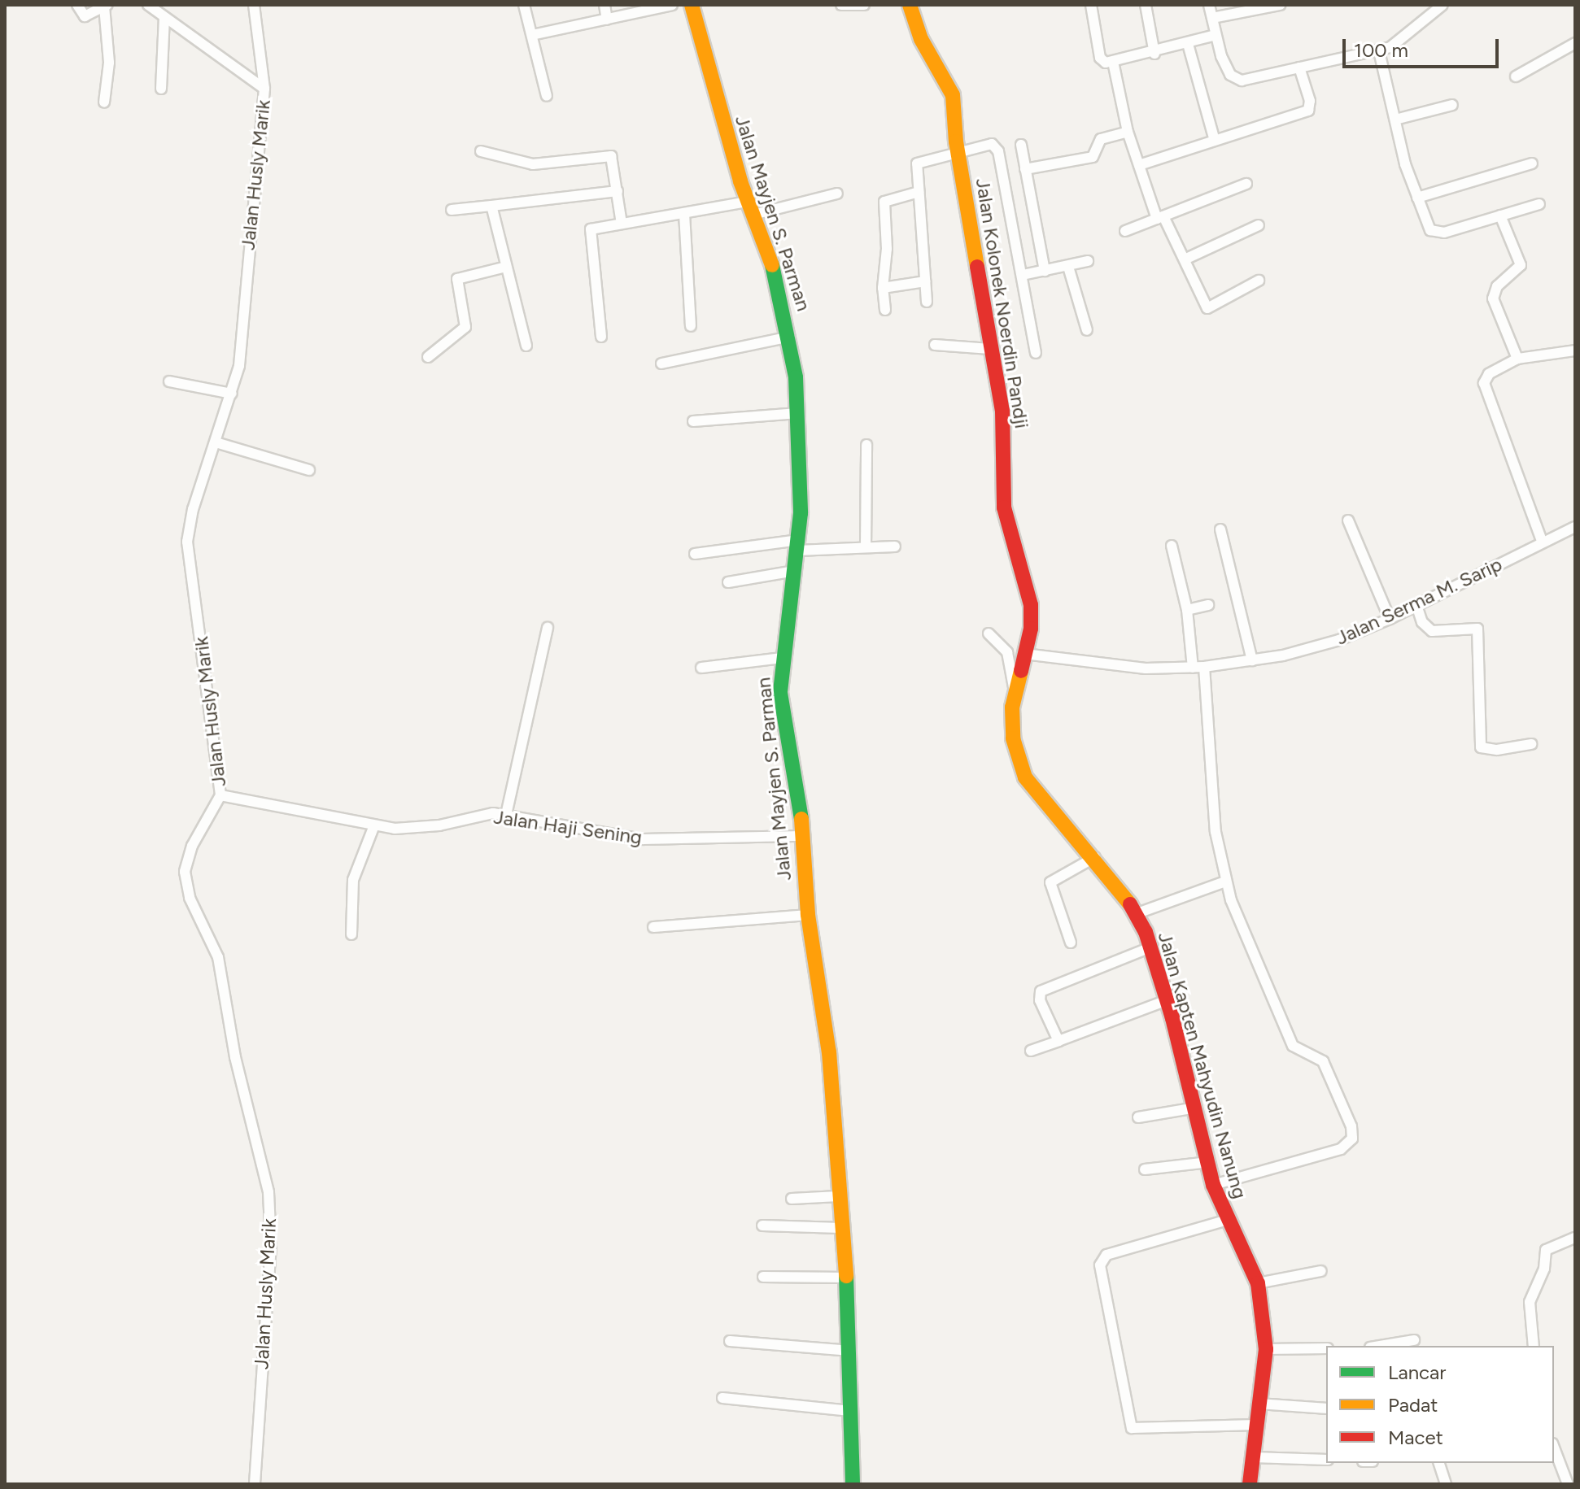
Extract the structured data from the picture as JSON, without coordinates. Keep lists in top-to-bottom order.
{
  "streets": {
    "street": [
      "Jalan Husly Marik",
      "Jalan Mayjen S. Parman",
      "Jalan Kolonek Noerdin Pandji",
      "Jalan Serma M. Sarip",
      "Jalan Haji Sening",
      "Jalan Kapten Mahyudin Nanung"
    ]
  },
  "crossings": [
    ["Jalan Husly Marik", "Jalan Haji Sening"],
    ["Jalan Mayjen S. Parman", "Jalan Haji Sening"],
    ["Jalan Kolonek Noerdin Pandji", "Jalan Serma M. Sarip"],
    ["Jalan Kolonek Noerdin Pandji", "Jalan Kapten Mahyudin Nanung"],
    ["Jalan Serma M. Sarip", "Jalan Kapten Mahyudin Nanung"]
  ],
  "legend": ["Lancar", "Padat", "Macet"],
  "scale_bar": "100 m"
}
